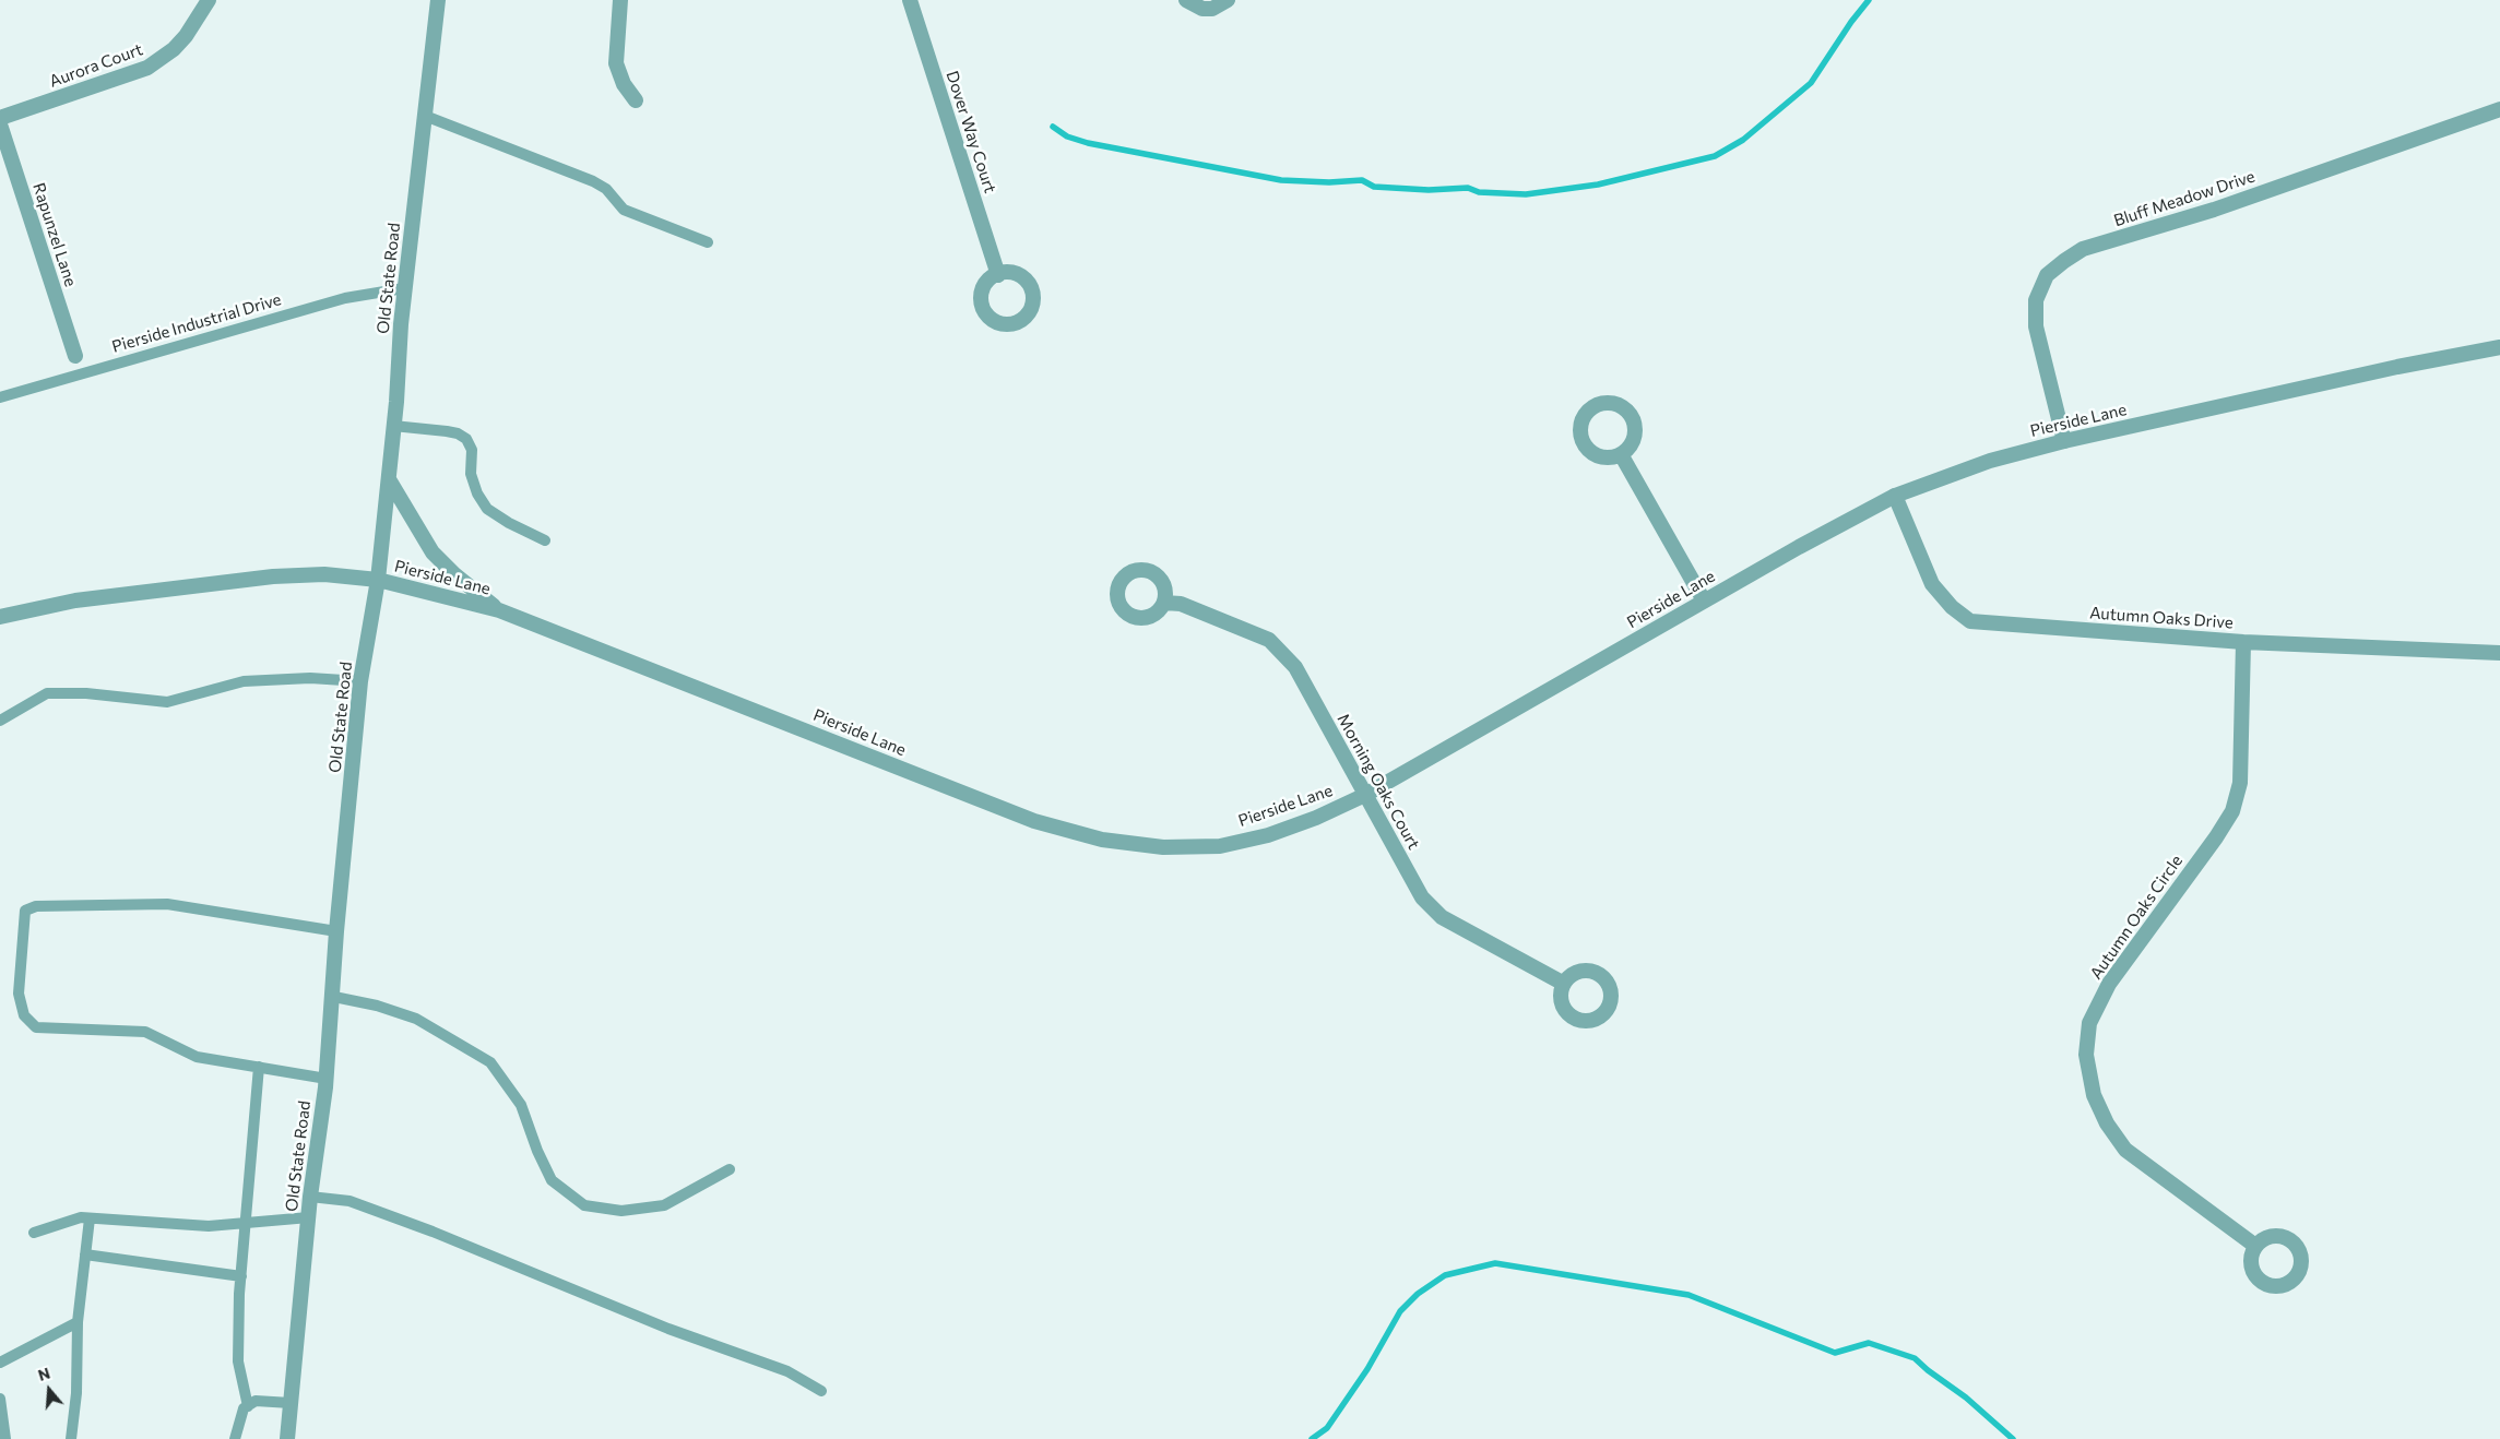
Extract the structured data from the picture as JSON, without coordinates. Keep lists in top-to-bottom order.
{
  "streets": {
    "street": [
      "Aurora Court",
      "Dover Way Court",
      "Bluff Meadow Drive",
      "Rapunzel Lane",
      "Old State Road",
      "Pierside Lane",
      "Autumn Oaks Drive",
      "Morning Oaks Court",
      "Autumn Oaks Circle"
    ],
    "lane": ["Pierside Industrial Drive"]
  },
  "crossings": [
    ["Bluff Meadow Drive", "Pierside Lane"],
    ["Old State Road", "Pierside Industrial Drive"],
    ["Old State Road", "Pierside Lane"],
    ["Pierside Lane", "Autumn Oaks Drive"],
    ["Pierside Lane", "Morning Oaks Court"],
    ["Autumn Oaks Drive", "Autumn Oaks Circle"]
  ],
  "north": "top"
}
